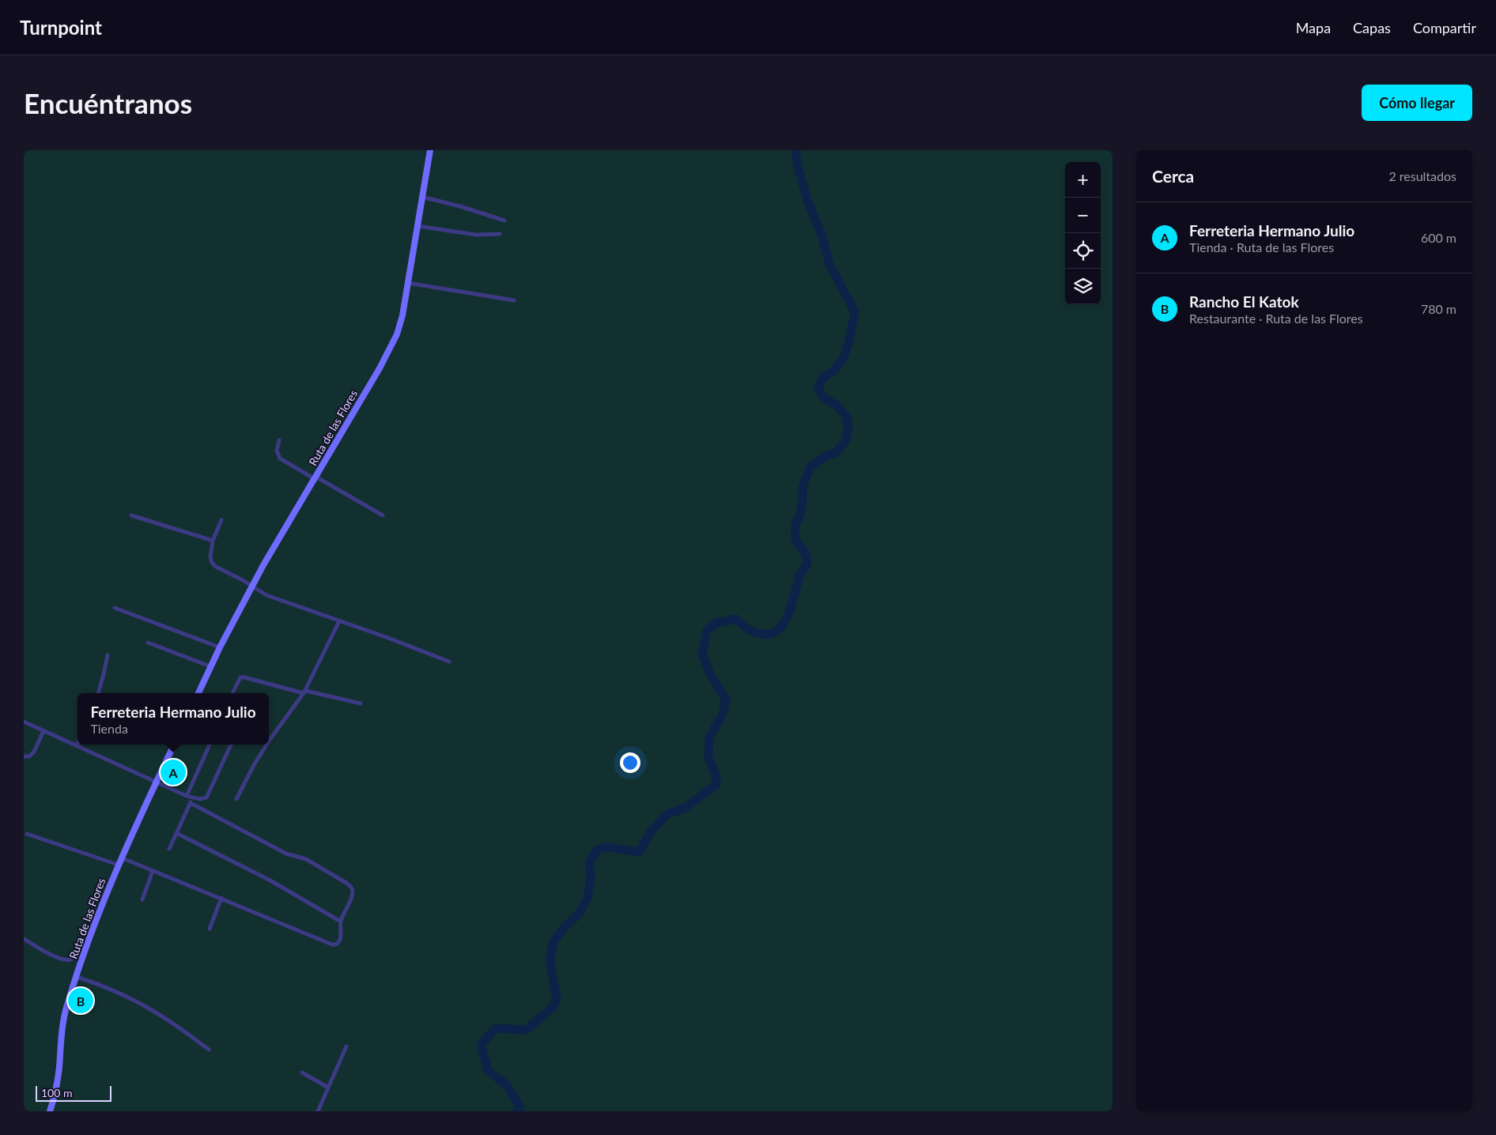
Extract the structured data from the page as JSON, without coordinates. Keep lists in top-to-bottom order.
{
  "streets": {
    "main road": ["Ruta de las Flores"]
  },
  "scale_bar": "100 m",
  "page": {
    "header": "Turnpoint",
    "nav": ["Mapa", "Capas", "Compartir"],
    "buttons": "Cómo llegar",
    "title": "Encuéntranos",
    "heading": ["Cerca", "2 resultados"],
    "map_buttons": ["+", "−"],
    "list": [
      {
        "mark": "A",
        "name": "Ferreteria Hermano Julio",
        "note": "Tienda · Ruta de las Flores",
        "value": "600 m"
      },
      {
        "mark": "B",
        "name": "Rancho El Katok",
        "note": "Restaurante · Ruta de las Flores",
        "value": "780 m"
      }
    ],
    "popup": ["Ferreteria Hermano Julio", "Tienda"],
    "pins": ["A", "B"],
    "scale": "100 m"
  }
}
